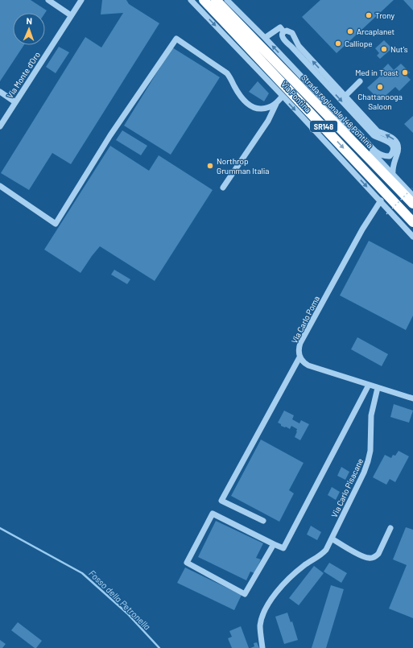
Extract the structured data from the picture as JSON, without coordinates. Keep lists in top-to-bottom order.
{
  "streets": {
    "highway": ["Strada regionale 148 Pontina", "SR148"],
    "street": [
      "Via Monte d'Oro",
      "Via Pontina",
      "Via Carlo Poma",
      "Via Carlo Pisacane"
    ]
  },
  "crossings": [
    ["Via Pontina", "Via Carlo Poma"]
  ],
  "water": ["Fosso della Petronella"],
  "places": [
    "Trony",
    "Arcaplanet",
    "Calliope",
    "Nut's",
    "Med in Toast",
    "Chattanooga Saloon",
    "Northrop Grumman Italia"
  ],
  "north": "top"
}
